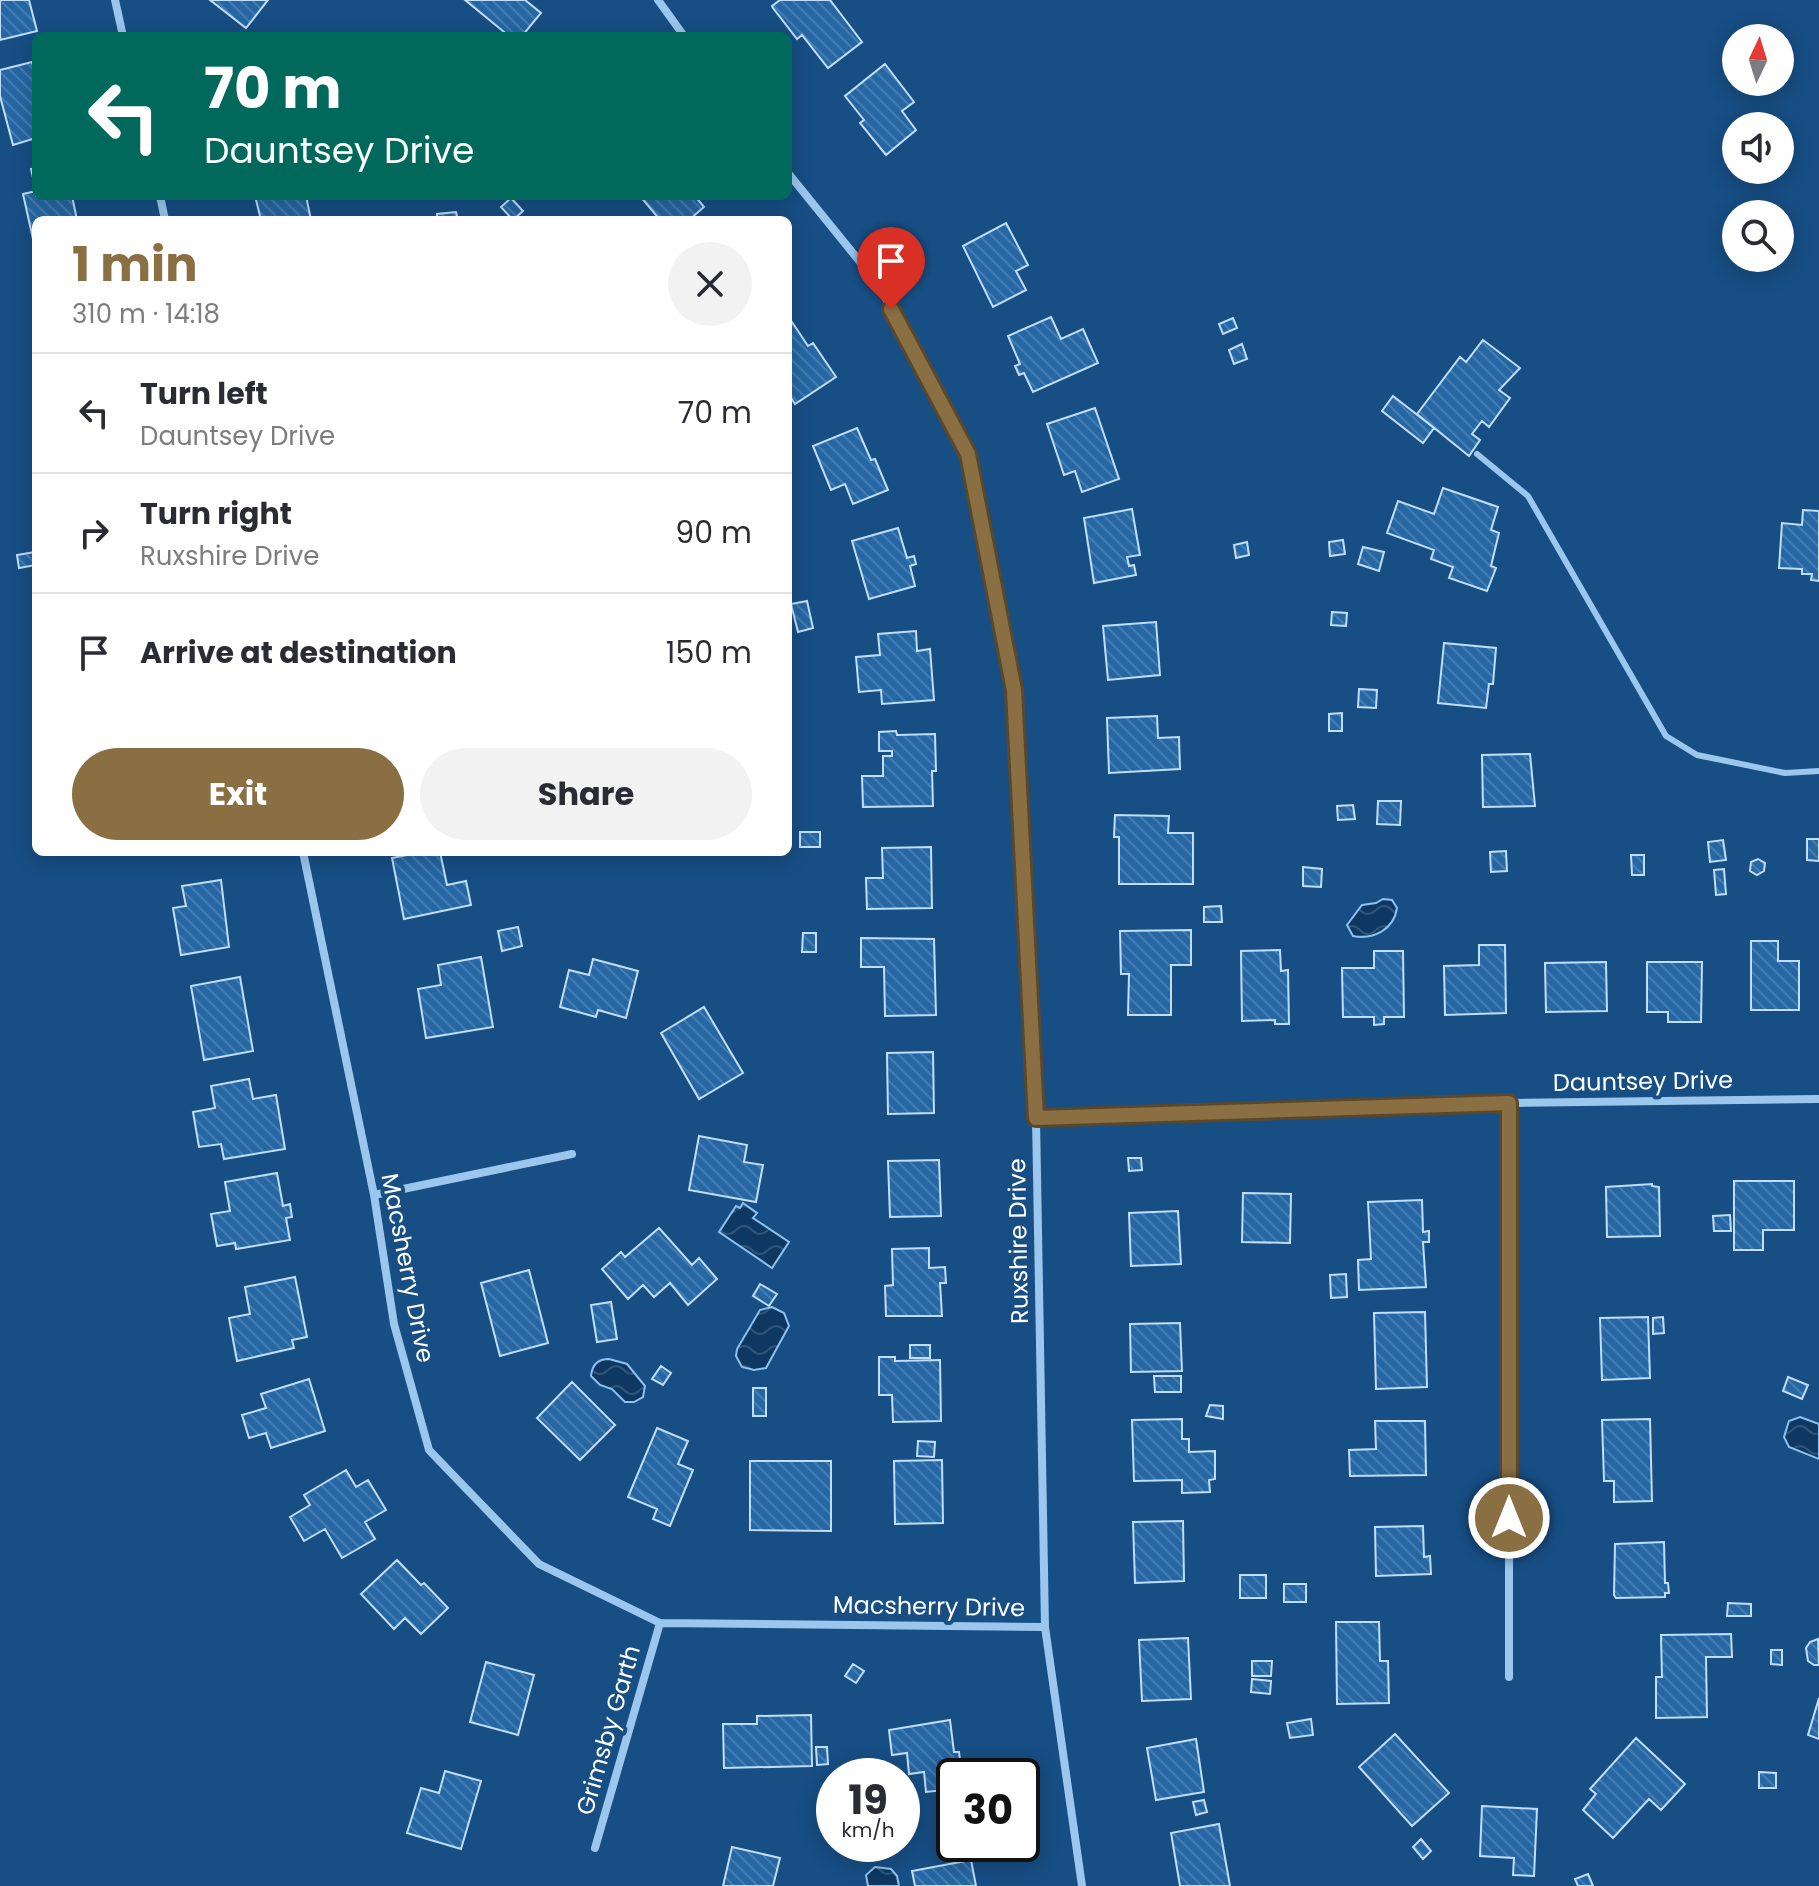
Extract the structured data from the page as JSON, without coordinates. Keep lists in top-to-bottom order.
{
  "streets": {
    "street": [
      "Dauntsey Drive",
      "Ruxshire Drive",
      "Macsherry Drive",
      "Grimsby Garth"
    ]
  },
  "crossings": [
    ["Dauntsey Drive", "Ruxshire Drive"],
    ["Ruxshire Drive", "Macsherry Drive"],
    ["Macsherry Drive", "Grimsby Garth"]
  ],
  "north": "top",
  "page": {
    "turn": ["70 m", "Dauntsey Drive"],
    "heading": ["1 min", "310 m · 14:18"],
    "list": [
      {
        "name": "Turn left",
        "note": "Dauntsey Drive",
        "value": "70 m"
      },
      {
        "name": "Turn right",
        "note": "Ruxshire Drive",
        "value": "90 m"
      },
      {
        "name": "Arrive at destination",
        "value": "150 m"
      }
    ],
    "buttons": ["Exit", "Share"],
    "speed": "19 km/h",
    "limit": "30"
  }
}
